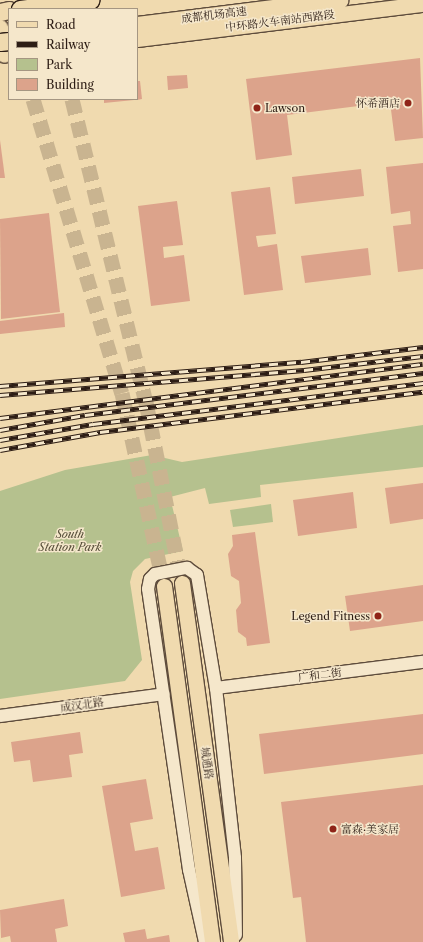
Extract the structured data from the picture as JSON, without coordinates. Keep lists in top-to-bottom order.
{
  "streets": {
    "highway": ["成都机场高速"],
    "main road": ["中环路火车南站西路段", "城通路"],
    "street": ["广和二街", "成汉北路"]
  },
  "parks": ["South Station Park"],
  "places": [
    "怀希酒店",
    "Lawson",
    "Legend Fitness",
    "富森·美家居"
  ],
  "legend": [
    "Road",
    "Railway",
    "Park",
    "Building"
  ]
}
